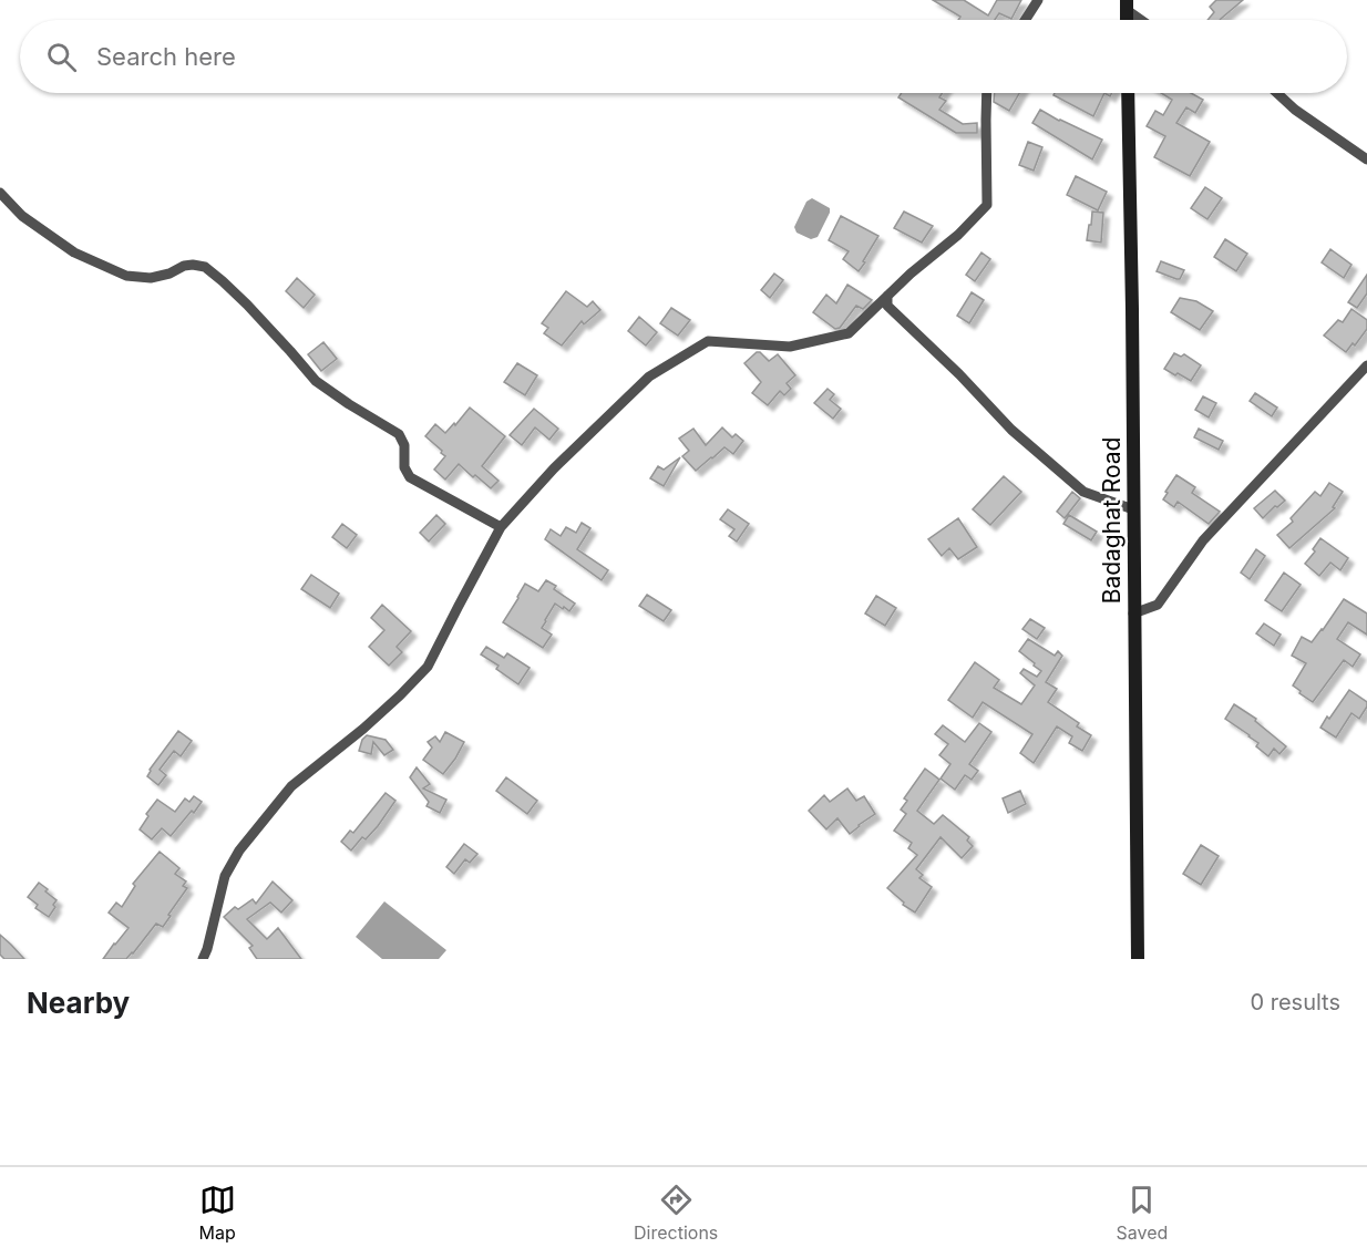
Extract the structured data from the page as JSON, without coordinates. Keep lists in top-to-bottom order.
{
  "streets": {
    "main road": ["Badaghat Road"]
  },
  "page": {
    "search": "Search here",
    "heading": ["Nearby", "0 results"],
    "nav": ["Map", "Directions", "Saved"]
  }
}
